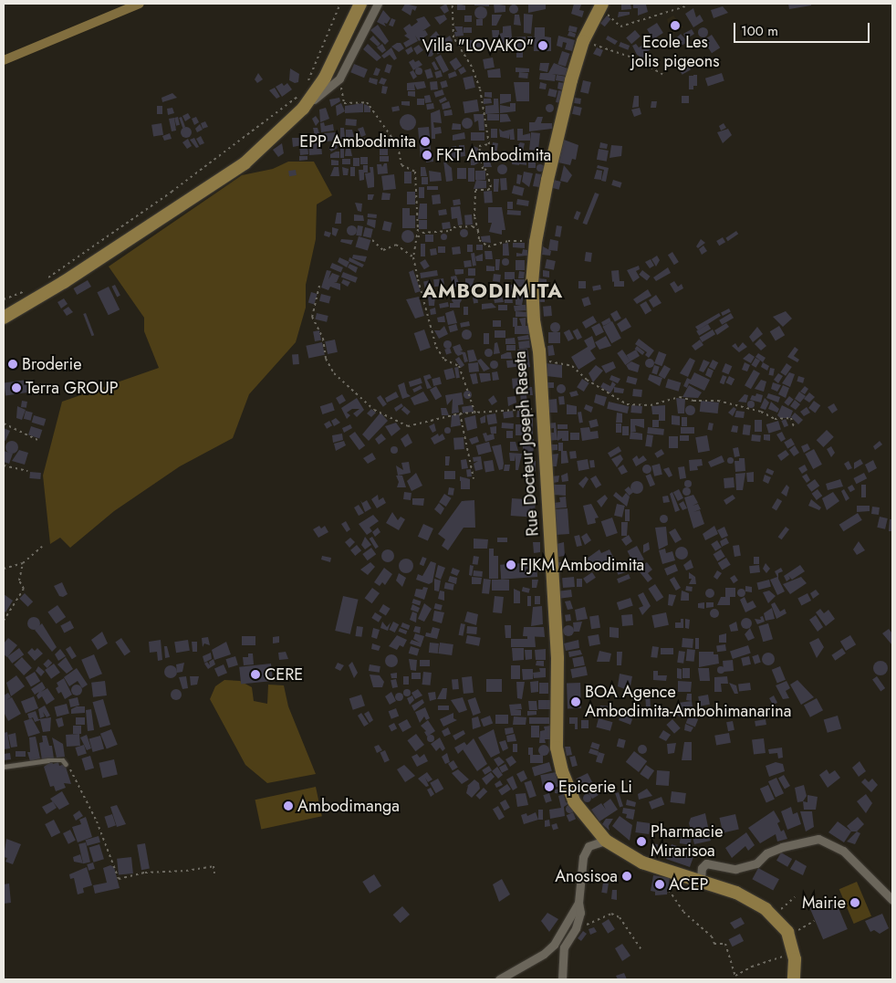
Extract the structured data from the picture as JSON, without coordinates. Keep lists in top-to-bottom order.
{
  "streets": {
    "main road": ["Rue Docteur Joseph Raseta"]
  },
  "districts": ["AMBODIMITA"],
  "places": [
    "Ecole Les jolis pigeons",
    "Villa \"LOVAKO\"",
    "EPP Ambodimita",
    "FKT Ambodimita",
    "Broderie",
    "Terra GROUP",
    "FJKM Ambodimita",
    "CERE",
    "BOA Agence Ambodimita-Ambohimanarina",
    "Epicerie Li",
    "Ambodimanga",
    "Pharmacie Mirarisoa",
    "Anosisoa",
    "ACEP",
    "Mairie"
  ],
  "scale_bar": "100 m"
}
